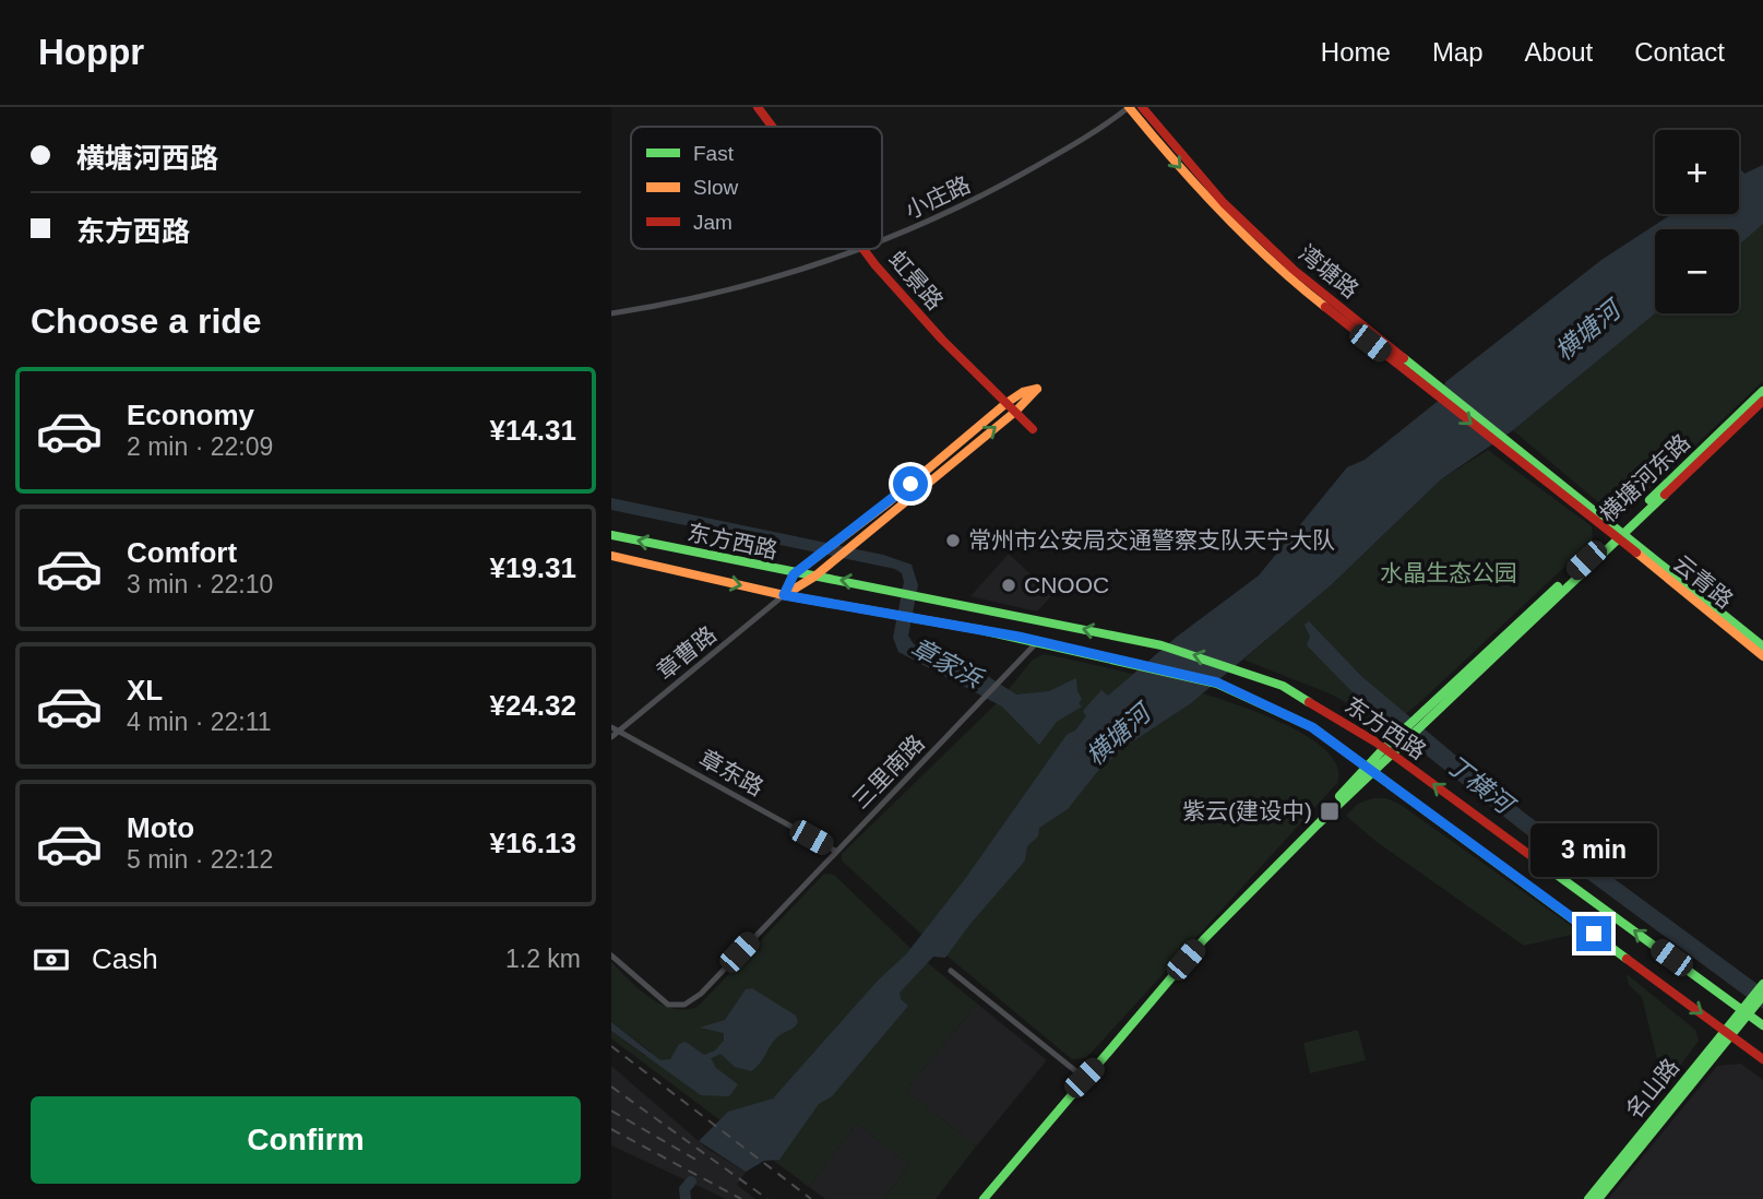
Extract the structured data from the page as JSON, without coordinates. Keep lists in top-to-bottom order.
{
  "streets": {
    "main road": [
      "湾塘路",
      "虹景路",
      "横塘河东路",
      "东方西路",
      "云青路",
      "名山路"
    ],
    "street": [
      "小庄路",
      "章曹路",
      "三里南路",
      "章东路"
    ]
  },
  "crossings": [
    ["小庄路", "虹景路"],
    ["湾塘路", "横塘河东路"],
    ["湾塘路", "云青路"],
    ["横塘河东路", "东方西路"],
    ["横塘河东路", "云青路"],
    ["东方西路", "章曹路"],
    ["东方西路", "三里南路"],
    ["东方西路", "名山路"],
    ["章曹路", "章东路"],
    ["三里南路", "章东路"]
  ],
  "water": ["横塘河", "章家浜", "丁横河"],
  "parks": ["水晶生态公园"],
  "places": {
    "other": ["常州市公安局交通警察支队天宁大队", "CNOOC"],
    "transit": ["紫云(建设中)"]
  },
  "legend": ["Fast", "Slow", "Jam"],
  "page": {
    "header": "Hoppr",
    "nav": [
      "Home",
      "Map",
      "About",
      "Contact"
    ],
    "banner": ["横塘河西路", "东方西路"],
    "map_buttons": ["+", "−"],
    "heading": "Choose a ride",
    "list": [
      {
        "name": "Economy",
        "note": "2 min · 22:09",
        "value": "¥14.31"
      },
      {
        "name": "Comfort",
        "note": "3 min · 22:10",
        "value": "¥19.31"
      },
      {
        "name": "XL",
        "note": "4 min · 22:11",
        "value": "¥24.32"
      },
      {
        "name": "Moto",
        "note": "5 min · 22:12",
        "value": "¥16.13"
      }
    ],
    "bubble": "3 min",
    "pay": ["Cash", "1.2 km"],
    "buttons": "Confirm"
  }
}
